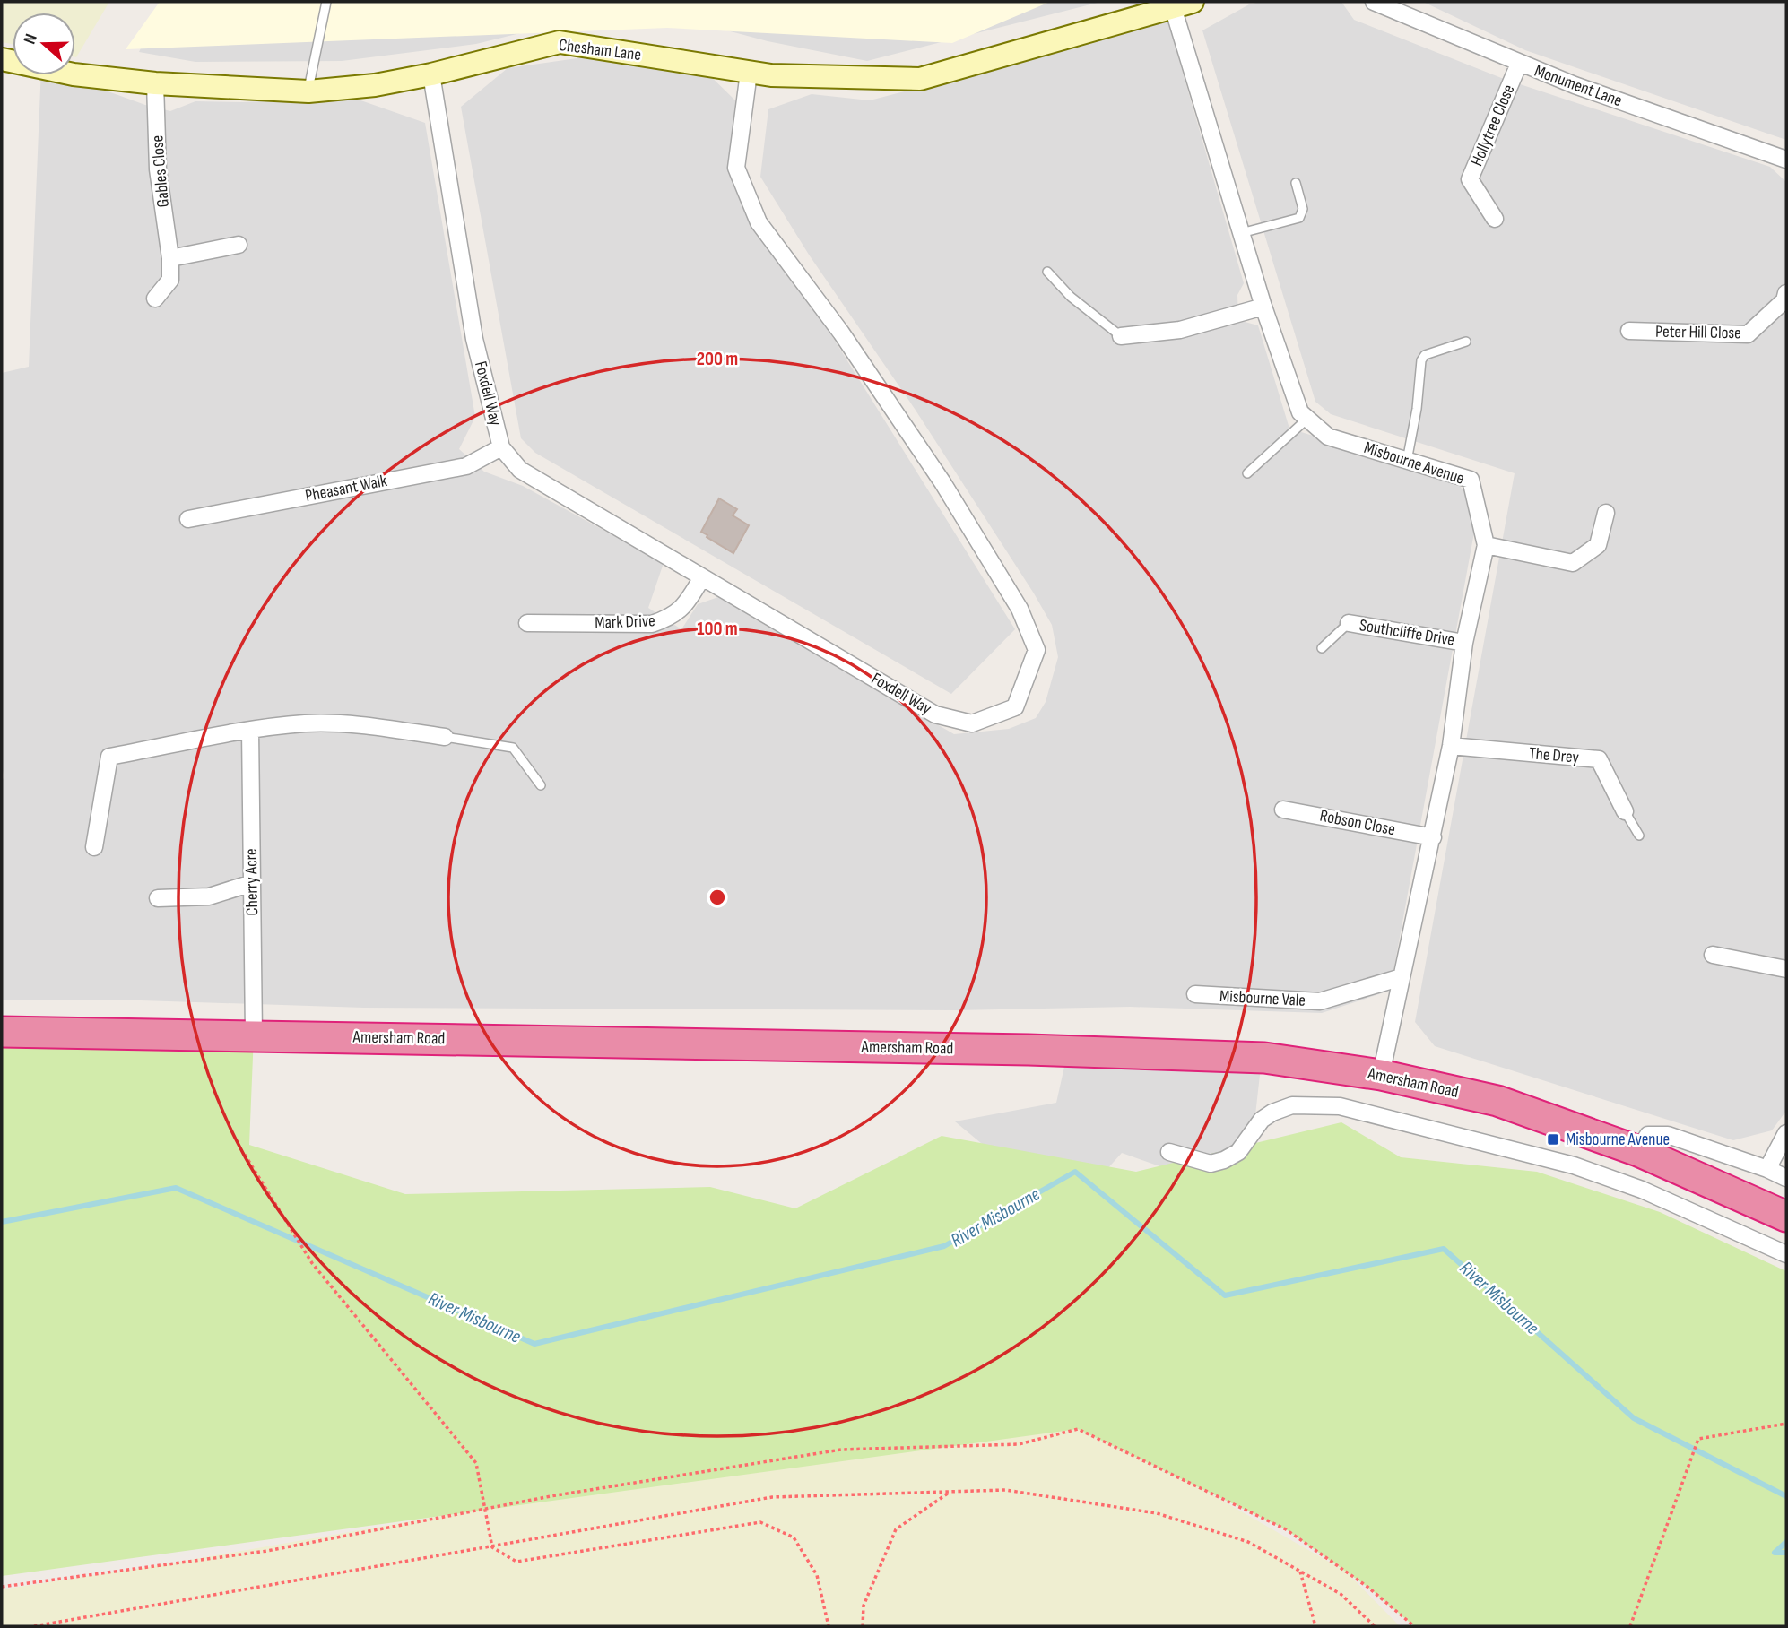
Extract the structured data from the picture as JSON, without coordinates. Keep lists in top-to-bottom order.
{
  "streets": {
    "highway": ["Amersham Road"],
    "street": [
      "Chesham Lane",
      "Monument Lane",
      "Hollytree Close",
      "Gables Close",
      "Peter Hill Close",
      "Foxdell Way",
      "Misbourne Avenue",
      "Pheasant Walk",
      "Mark Drive",
      "Southcliffe Drive",
      "The Drey",
      "Robson Close",
      "Cherry Acre",
      "Misbourne Vale"
    ]
  },
  "crossings": [
    ["Chesham Lane", "Gables Close"],
    ["Chesham Lane", "Foxdell Way"],
    ["Chesham Lane", "Misbourne Avenue"],
    ["Monument Lane", "Hollytree Close"],
    ["Foxdell Way", "Pheasant Walk"],
    ["Foxdell Way", "Mark Drive"],
    ["Misbourne Avenue", "Southcliffe Drive"],
    ["Misbourne Avenue", "The Drey"],
    ["Misbourne Avenue", "Robson Close"],
    ["Misbourne Avenue", "Misbourne Vale"],
    ["Misbourne Avenue", "Amersham Road"],
    ["Cherry Acre", "Amersham Road"]
  ],
  "water": ["River Misbourne"],
  "places": {
    "transit": ["Misbourne Avenue"]
  },
  "north": "left",
  "rings": ["200 m", "100 m"]
}
